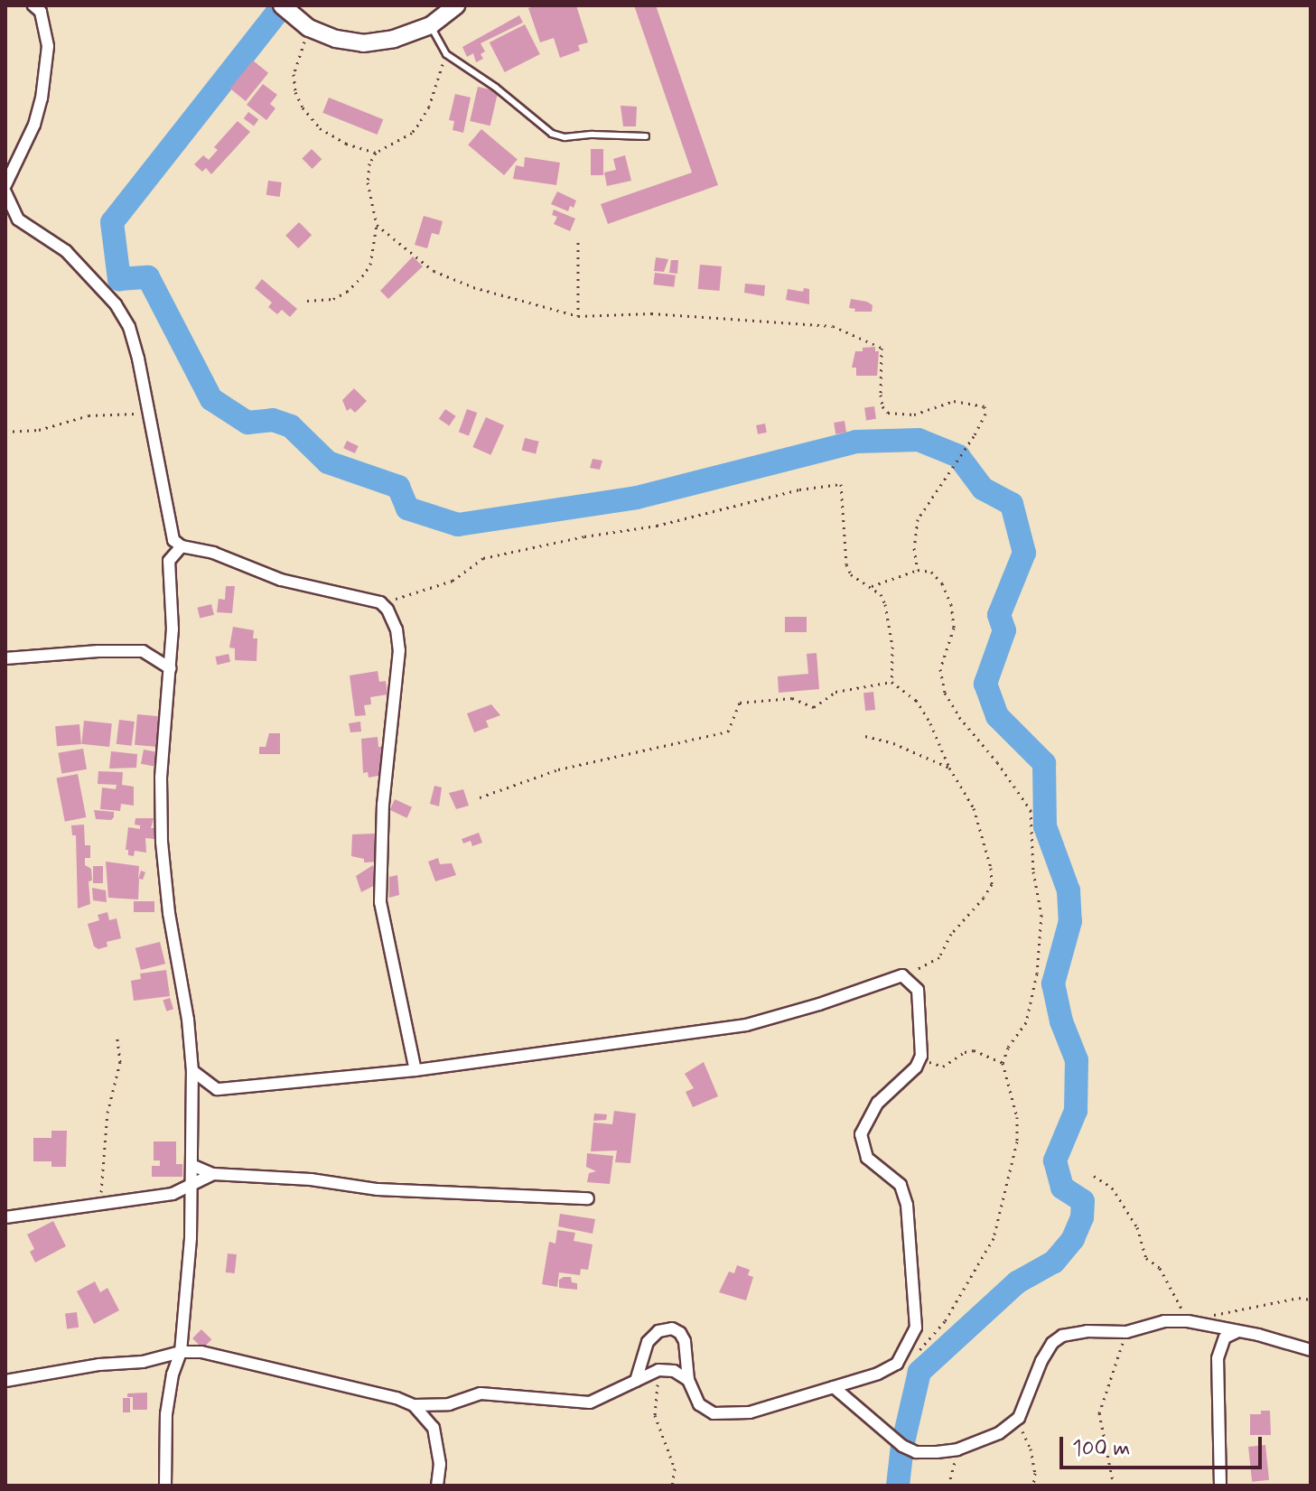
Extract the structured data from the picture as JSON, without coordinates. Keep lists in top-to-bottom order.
{
  "scale_bar": "100 m"
}
